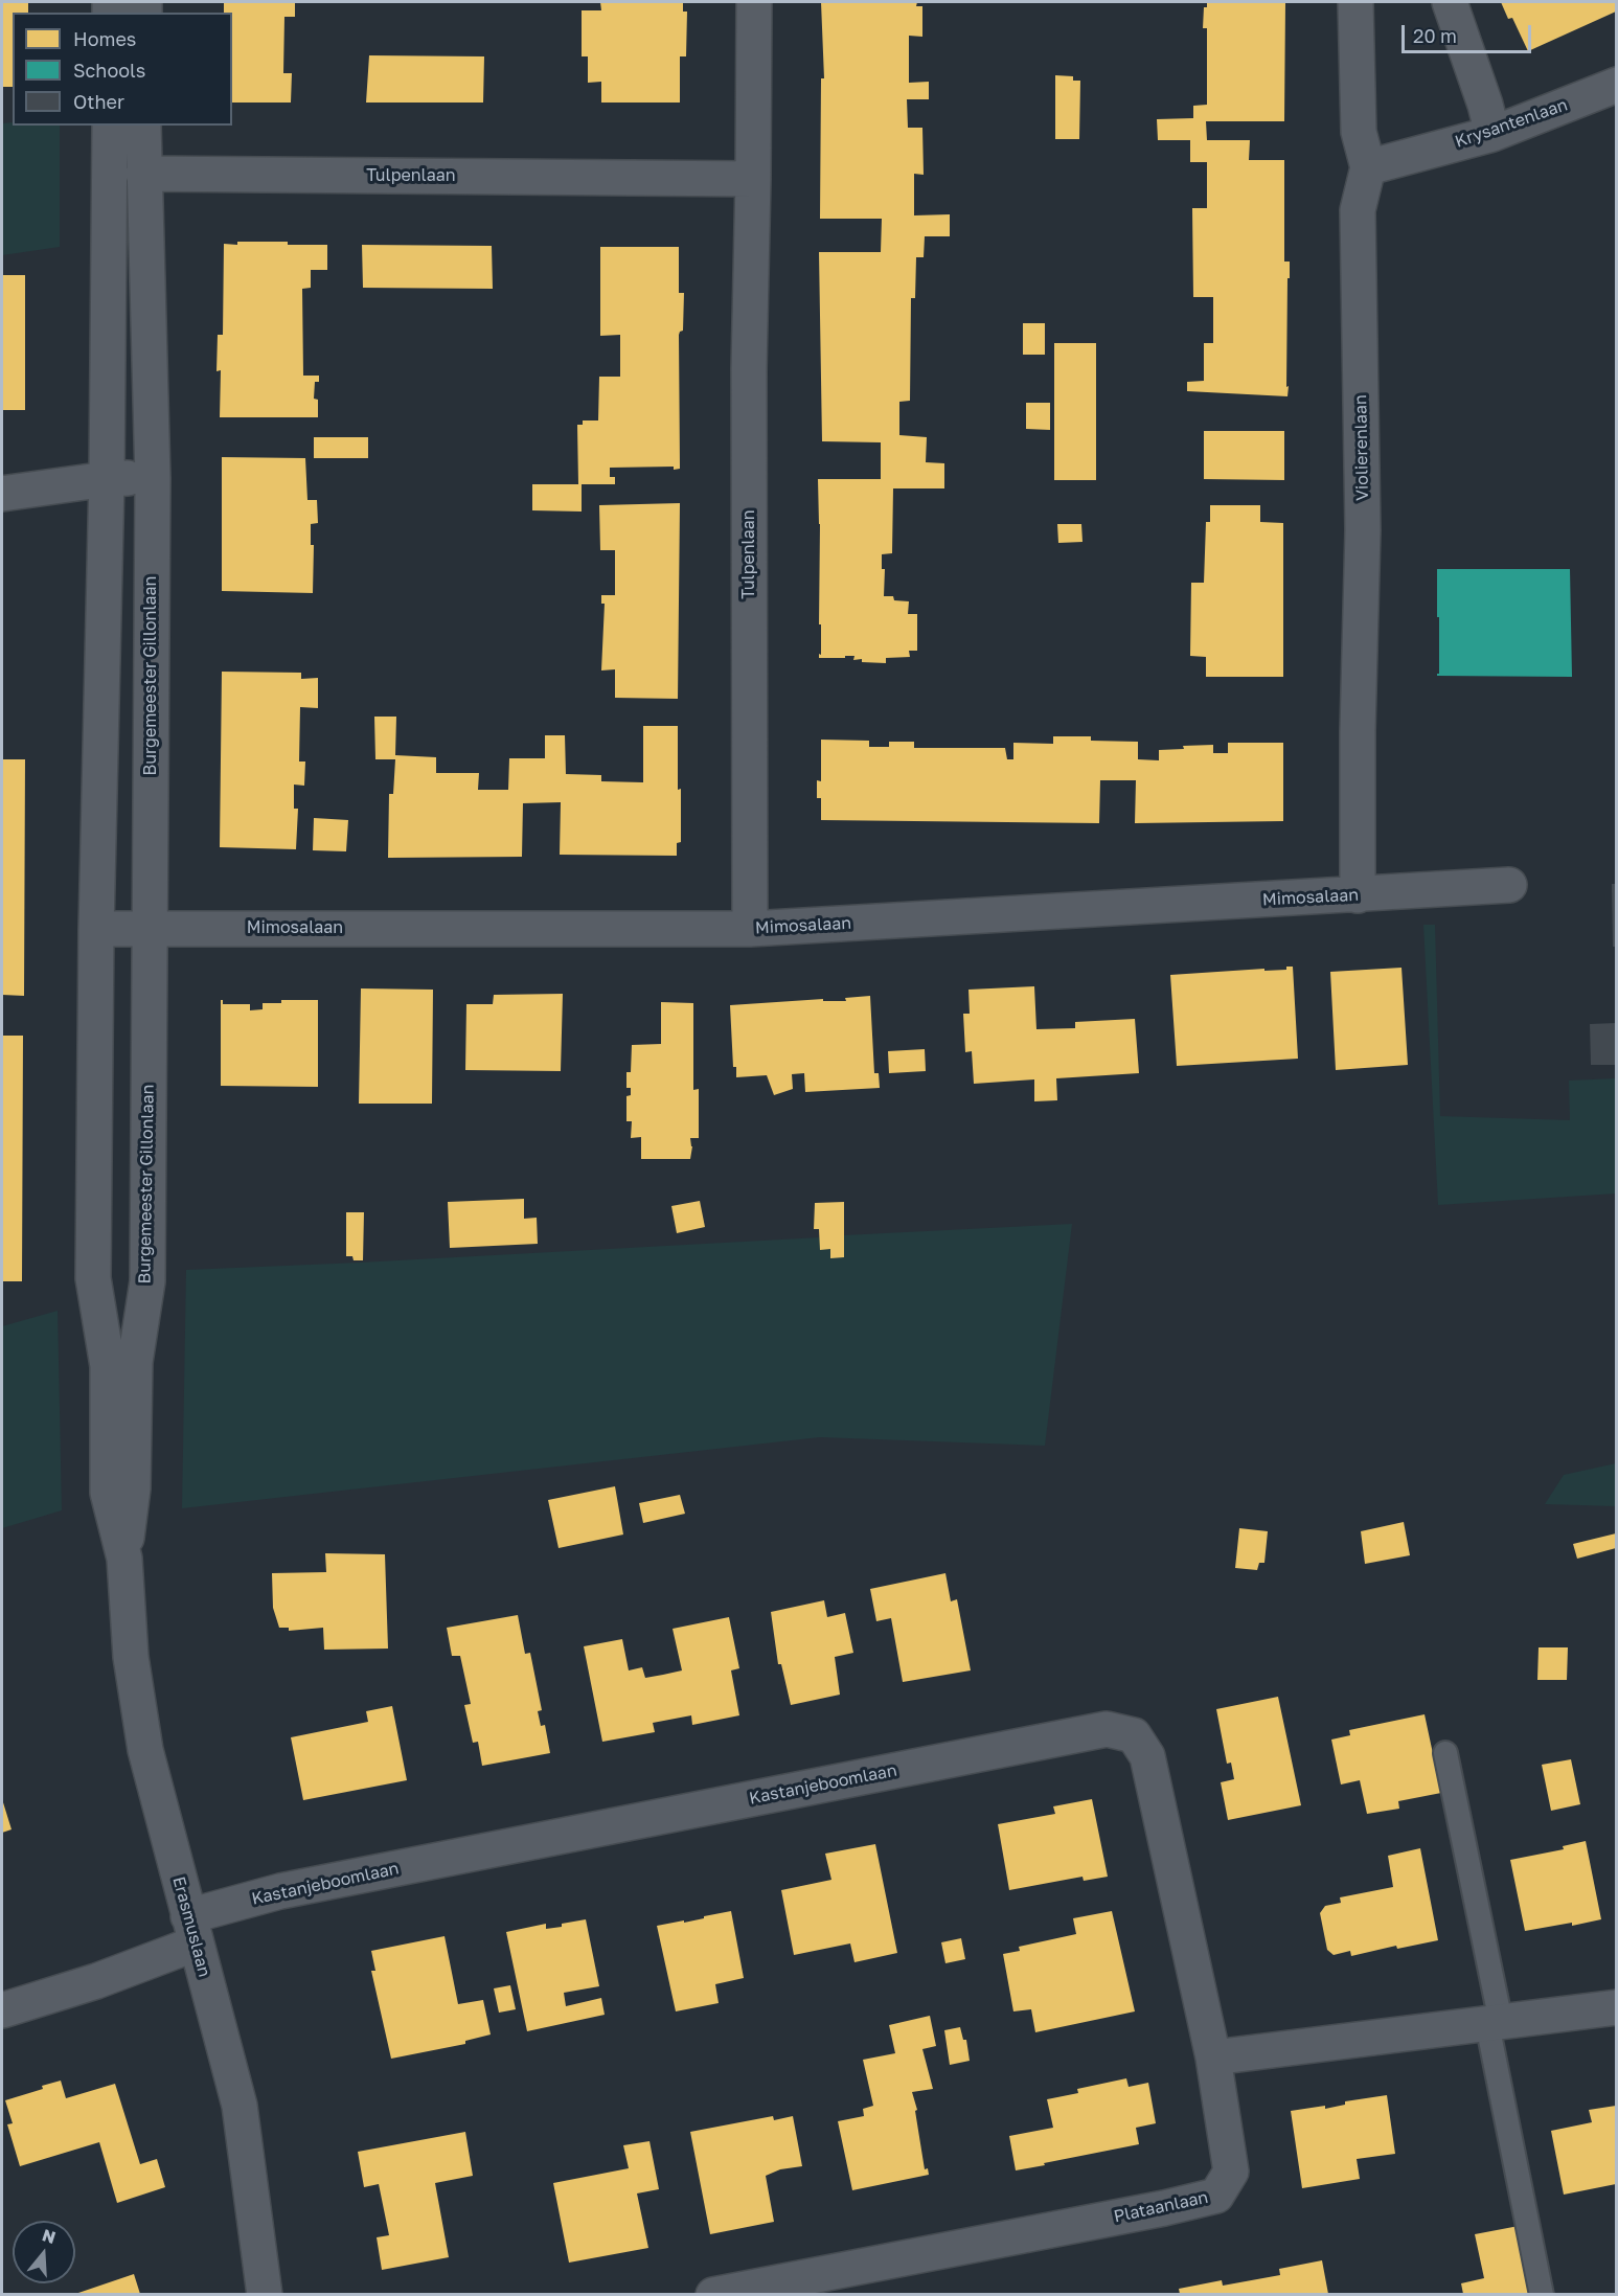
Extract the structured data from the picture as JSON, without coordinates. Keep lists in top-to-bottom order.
{
  "streets": {
    "street": [
      "Krysantenlaan",
      "Tulpenlaan",
      "Violierenlaan",
      "Burgemeester Gillonlaan",
      "Mimosalaan",
      "Kastanjeboomlaan",
      "Erasmuslaan",
      "Plataanlaan"
    ]
  },
  "crossings": [
    ["Krysantenlaan", "Violierenlaan"],
    ["Tulpenlaan", "Burgemeester Gillonlaan"],
    ["Tulpenlaan", "Mimosalaan"],
    ["Violierenlaan", "Mimosalaan"],
    ["Burgemeester Gillonlaan", "Mimosalaan"],
    ["Burgemeester Gillonlaan", "Erasmuslaan"],
    ["Kastanjeboomlaan", "Erasmuslaan"],
    ["Kastanjeboomlaan", "Plataanlaan"]
  ],
  "legend": ["Homes", "Schools", "Other"],
  "scale_bar": "20 m",
  "north": "top"
}
